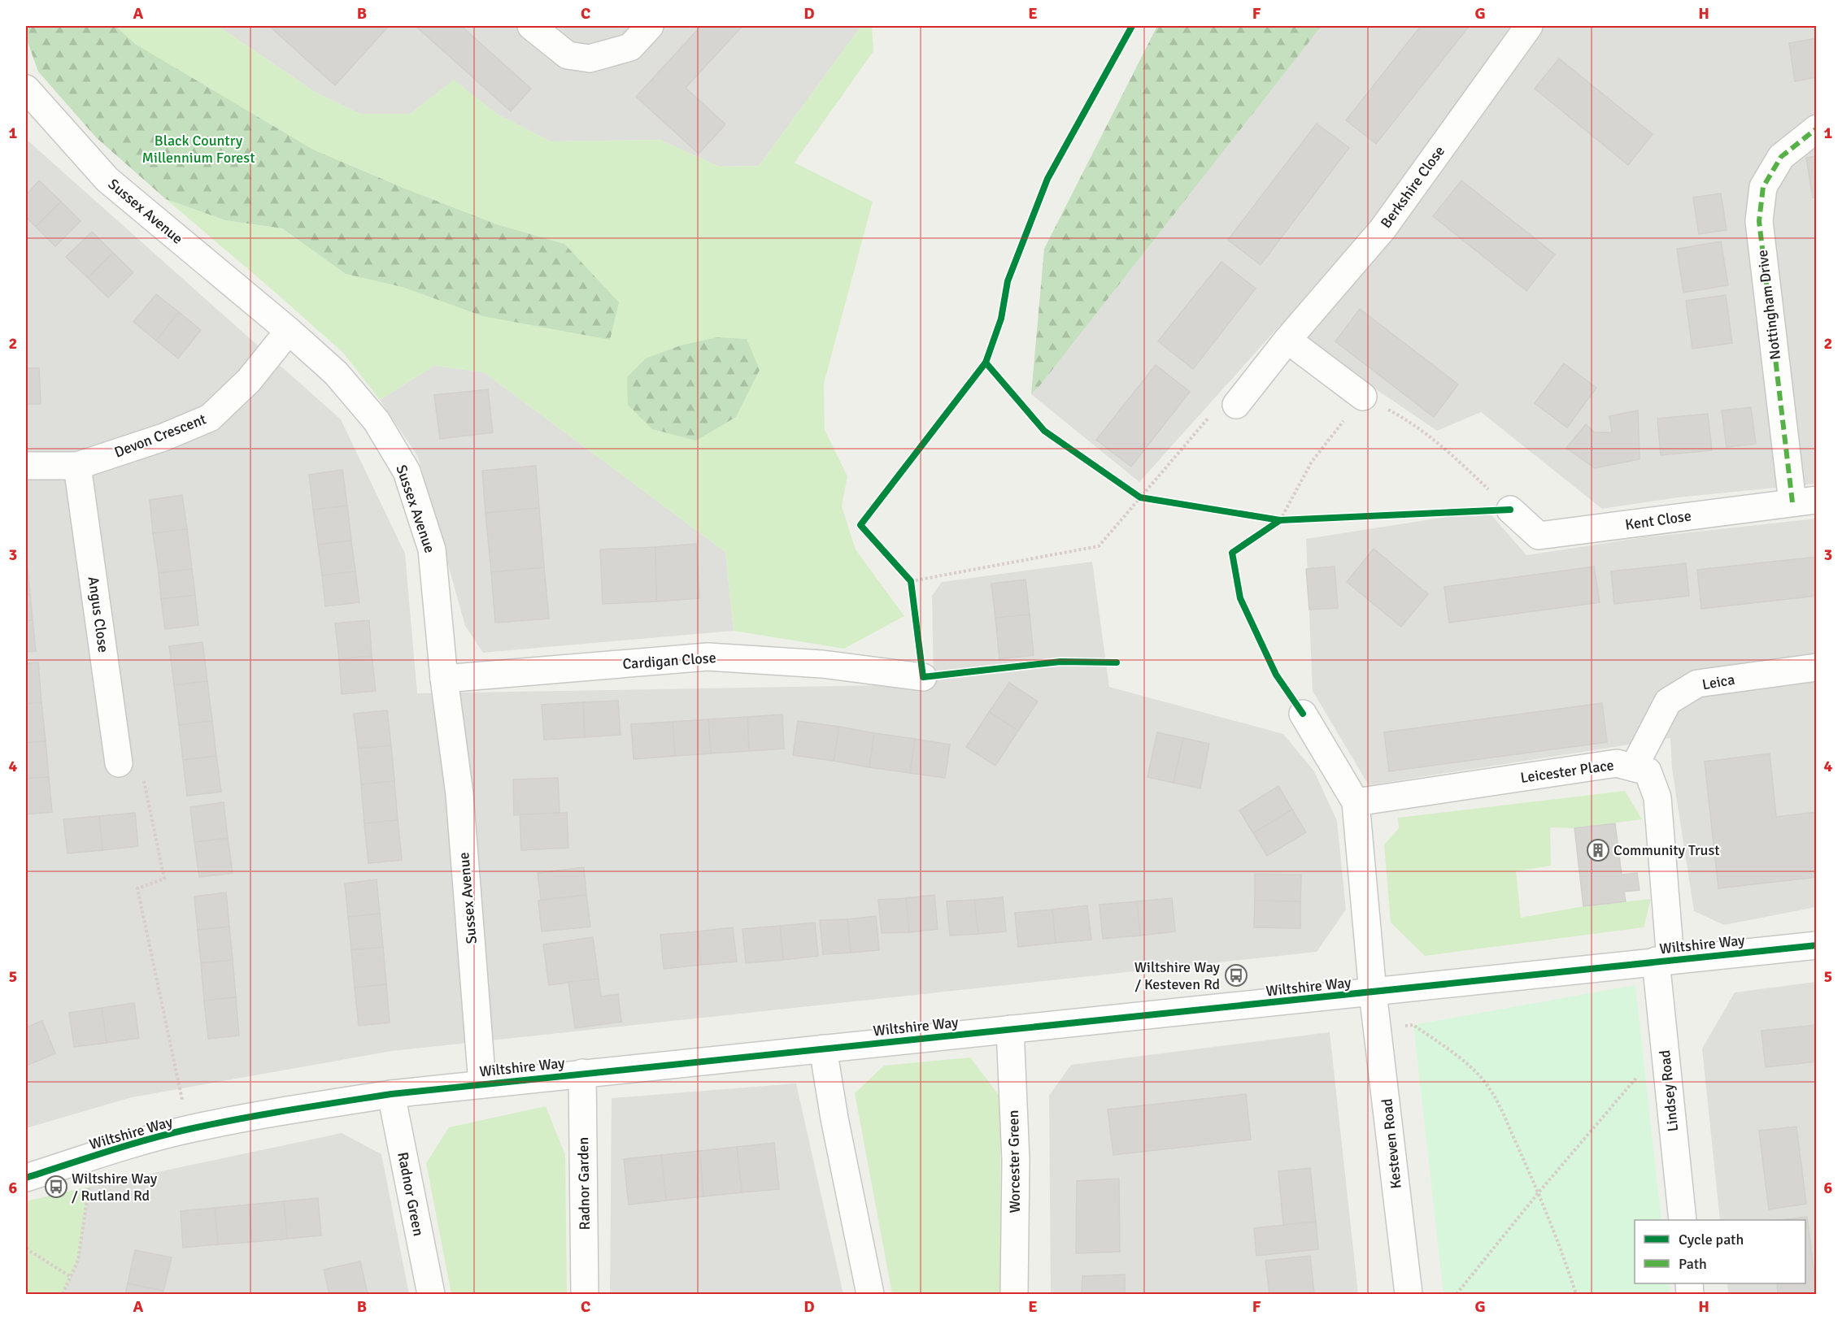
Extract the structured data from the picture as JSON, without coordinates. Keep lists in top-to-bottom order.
{
  "streets": {
    "street": [
      "Berkshire Close",
      "Sussex Avenue",
      "Nottingham Drive",
      "Devon Crescent",
      "Kent Close",
      "Angus Close",
      "Cardigan Close",
      "Leica",
      "Leicester Place",
      "Wiltshire Way",
      "Lindsey Road",
      "Kesteven Road",
      "Worcester Green",
      "Radnor Garden",
      "Radnor Green"
    ]
  },
  "crossings": [
    ["Sussex Avenue", "Devon Crescent"],
    ["Sussex Avenue", "Cardigan Close"],
    ["Sussex Avenue", "Wiltshire Way"],
    ["Nottingham Drive", "Kent Close"],
    ["Devon Crescent", "Angus Close"],
    ["Leica", "Leicester Place"],
    ["Leicester Place", "Wiltshire Way"],
    ["Leicester Place", "Lindsey Road"],
    ["Wiltshire Way", "Lindsey Road"],
    ["Wiltshire Way", "Kesteven Road"],
    ["Wiltshire Way", "Worcester Green"],
    ["Wiltshire Way", "Radnor Garden"],
    ["Wiltshire Way", "Radnor Green"]
  ],
  "parks": ["Black Country Millennium Forest"],
  "places": {
    "building": ["Community Trust"],
    "bus stop": ["Wiltshire Way / Kesteven Rd", "Wiltshire Way / Rutland Rd"]
  },
  "legend": ["Cycle path", "Path"],
  "grid": {
    "columns": [
      "A",
      "B",
      "C",
      "D",
      "E",
      "F",
      "G",
      "H"
    ],
    "rows": [
      "1",
      "2",
      "3",
      "4",
      "5",
      "6"
    ]
  }
}
